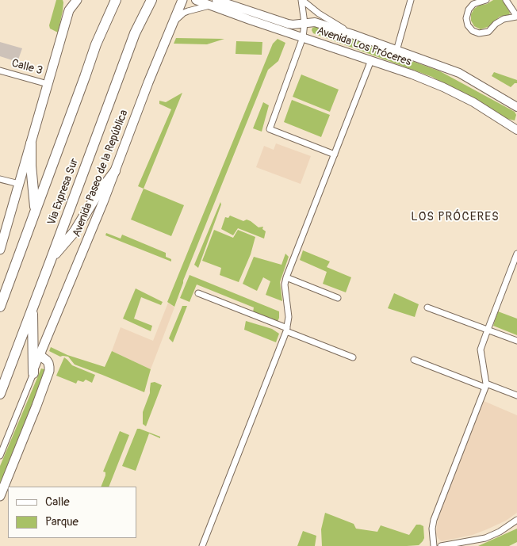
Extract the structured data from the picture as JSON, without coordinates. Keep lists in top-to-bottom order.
{
  "streets": {
    "highway": ["Via Expresa Sur"],
    "main road": ["Avenida Los Próceres", "Avenida Paseo de la República"],
    "street": ["Calle 3"]
  },
  "districts": ["LOS PRÓCERES"],
  "legend": ["Calle", "Parque"]
}
